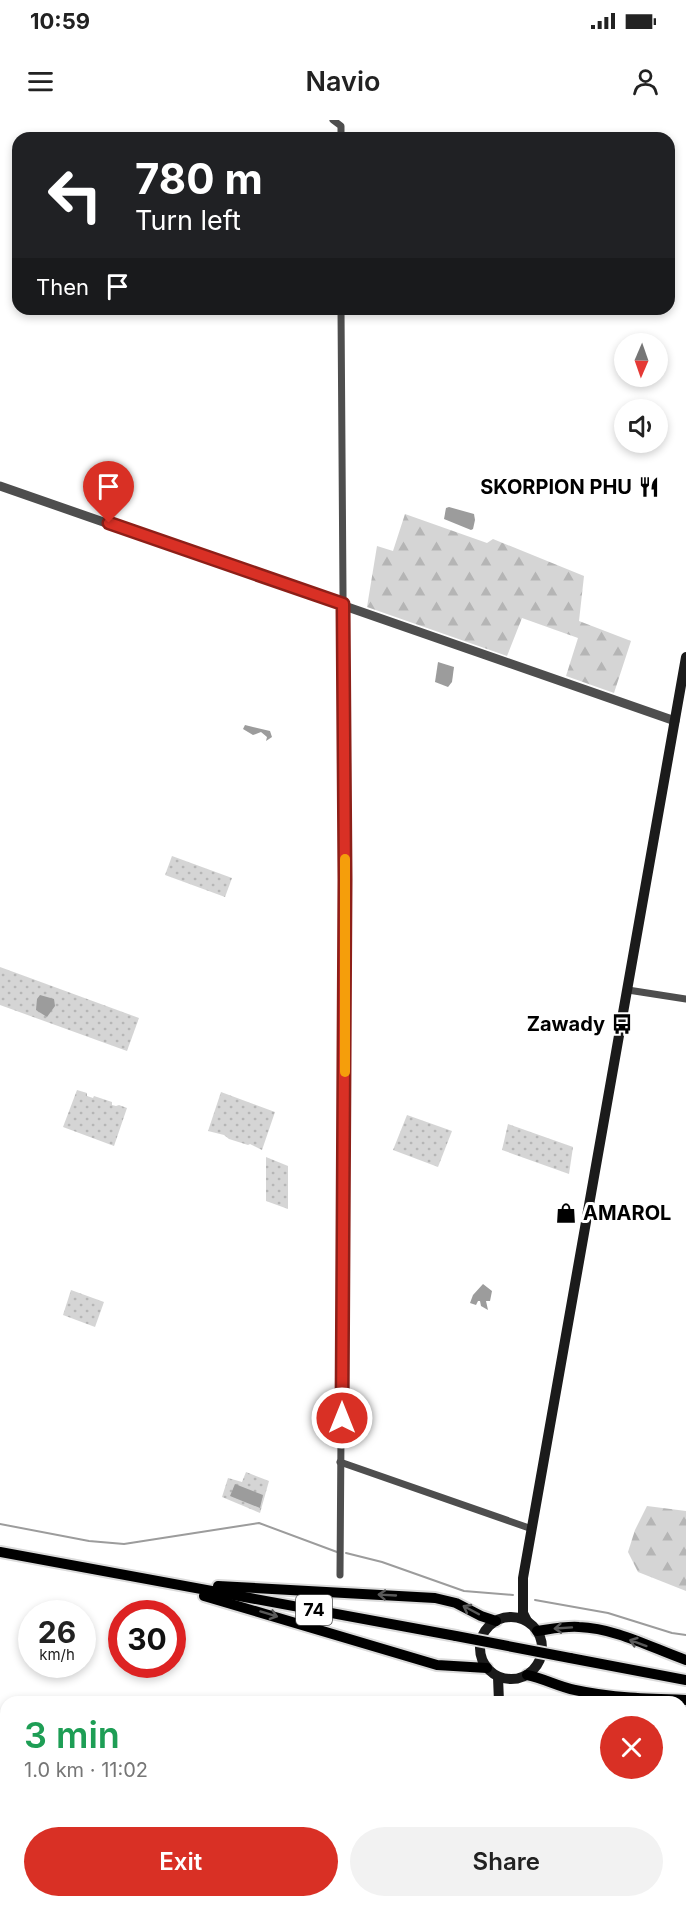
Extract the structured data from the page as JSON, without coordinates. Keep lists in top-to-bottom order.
{
  "streets": {
    "main road": ["74"]
  },
  "places": {
    "restaurant": ["SKORPION PHU"],
    "bus stop": ["Zawady"],
    "shop": ["AMAROL"]
  },
  "north": "bottom",
  "page": {
    "status": "10:59",
    "header": "Navio",
    "turn": ["780 m", "Turn left"],
    "then": "Then",
    "speed": "26 km/h",
    "limit": "30",
    "heading": ["3 min", "1.0 km · 11:02"],
    "buttons": ["Exit", "Share"]
  }
}
